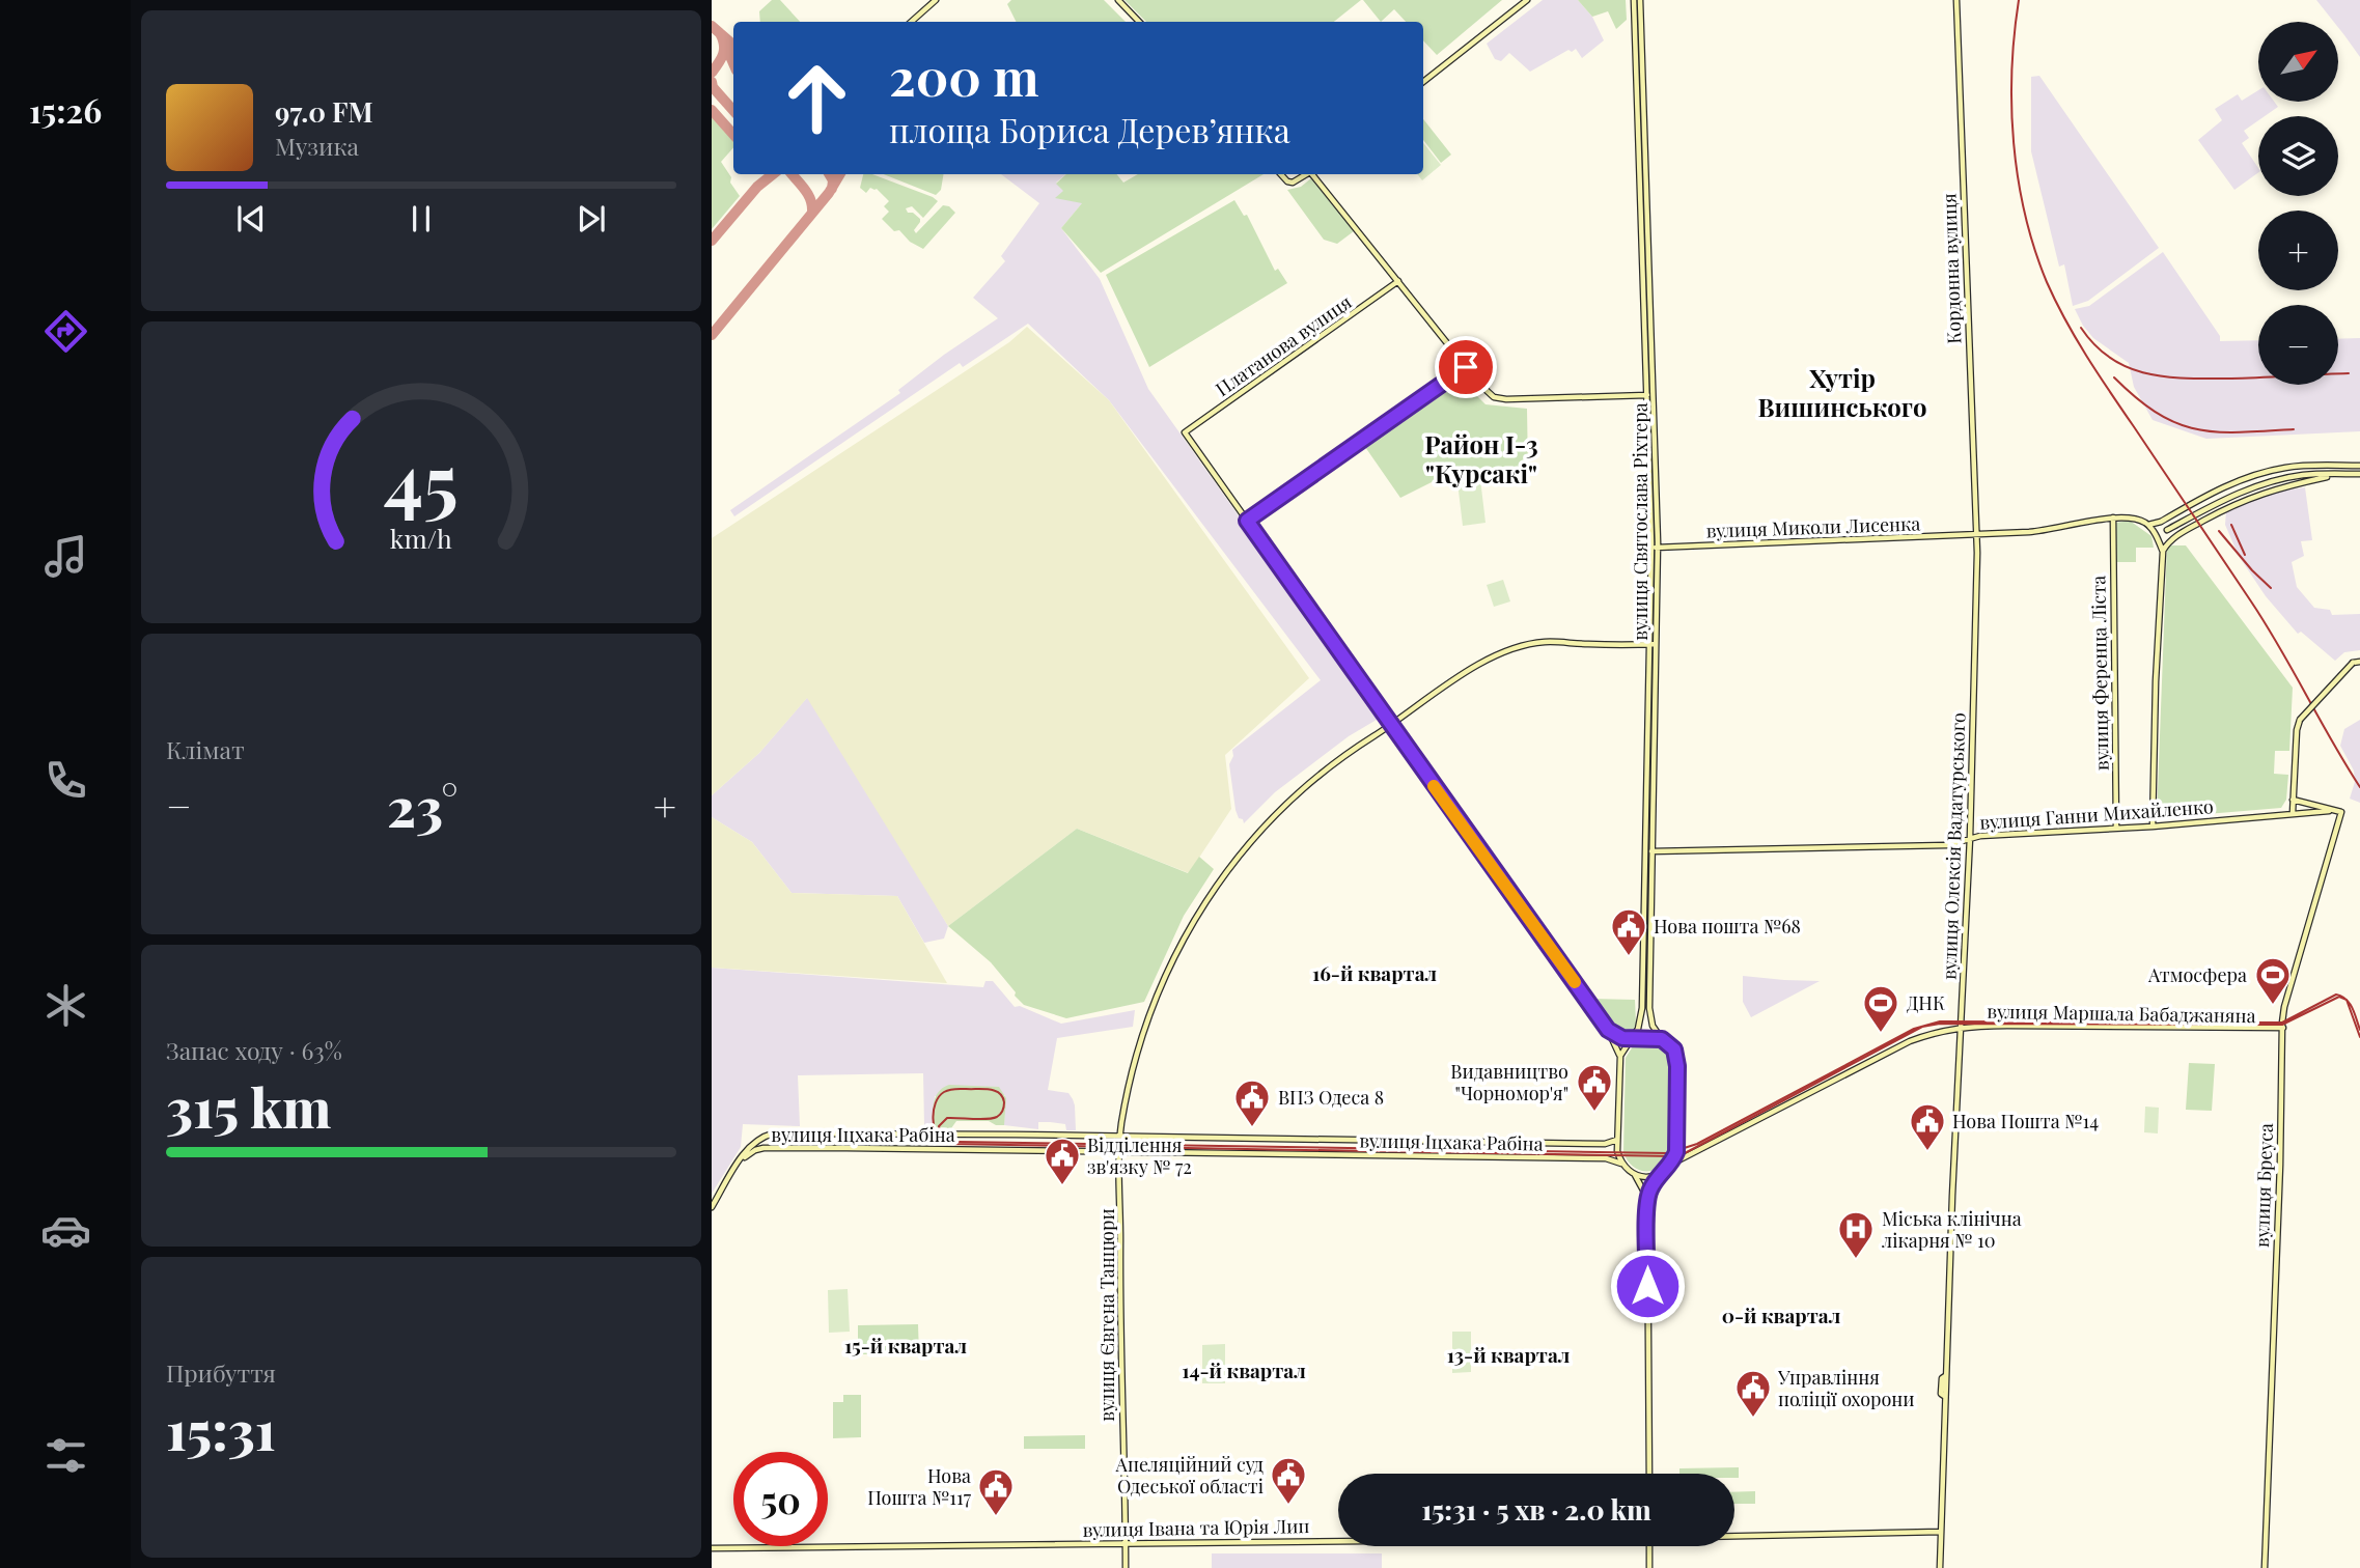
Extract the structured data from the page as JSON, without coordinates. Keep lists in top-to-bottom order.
{
  "streets": {
    "street": [
      "Кордонна вулиця",
      "Платанова вулиця",
      "вулиця Святослава Ріхтера",
      "вулиця Миколи Лисенка",
      "вулиця Ференца Ліста",
      "вулиця Ганни Михайленко",
      "вулиця Олексія Вадатурського",
      "вулиця Маршала Бабаджаняна",
      "вулиця Іцхака Рабіна",
      "вулиця Бреуса",
      "вулиця Євгена Танцюри",
      "вулиця Івана та Юрія Лип"
    ]
  },
  "crossings": [
    ["Кордонна вулиця", "вулиця Миколи Лисенка"],
    ["Кордонна вулиця", "вулиця Олексія Вадатурського"],
    ["вулиця Святослава Ріхтера", "вулиця Миколи Лисенка"],
    ["вулиця Святослава Ріхтера", "вулиця Ганни Михайленко"],
    ["вулиця Святослава Ріхтера", "вулиця Євгена Танцюри"],
    ["вулиця Миколи Лисенка", "вулиця Ференца Ліста"],
    ["вулиця Миколи Лисенка", "вулиця Олексія Вадатурського"],
    ["вулиця Ференца Ліста", "вулиця Ганни Михайленко"],
    ["вулиця Ганни Михайленко", "вулиця Олексія Вадатурського"],
    ["вулиця Ганни Михайленко", "вулиця Бреуса"],
    ["вулиця Олексія Вадатурського", "вулиця Маршала Бабаджаняна"],
    ["вулиця Олексія Вадатурського", "вулиця Івана та Юрія Лип"],
    ["вулиця Маршала Бабаджаняна", "вулиця Бреуса"],
    ["вулиця Іцхака Рабіна", "вулиця Євгена Танцюри"],
    ["вулиця Євгена Танцюри", "вулиця Івана та Юрія Лип"]
  ],
  "districts": [
    "Хутір Вишинського",
    "Район І-3 \"Курсакі\"",
    "16-й квартал",
    "0-й квартал",
    "15-й квартал",
    "13-й квартал",
    "14-й квартал"
  ],
  "places": {
    "public building": [
      "Нова пошта №68",
      "Видавництво \"Чорномор'я\"",
      "ВПЗ Одеса 8",
      "Нова Пошта №14",
      "Відділення зв'язку № 72",
      "Управління поліції охорони",
      "Апеляційний суд Одеської області",
      "Нова Пошта №117"
    ],
    "sports": ["Атмосфера", "ДНК"],
    "hospital": ["Міська клінічна лікарня № 10"]
  },
  "north": "top right",
  "page": {
    "tabs": "15:26",
    "map_buttons": ["+", "−"],
    "turn": ["200 m", "площа Бориса Деревʼянка"],
    "song": ["97.0 FM", "Музика"],
    "tile": [
      "Клімат",
      ["Запас ходу · 63%", "315 km"],
      ["Прибуття", "15:31"]
    ],
    "heat": ["−", "23°", "+"],
    "limit": "50",
    "trip": "15:31 · 5 хв · 2.0 km",
    "gauge": ["45", "km/h"]
  }
}
